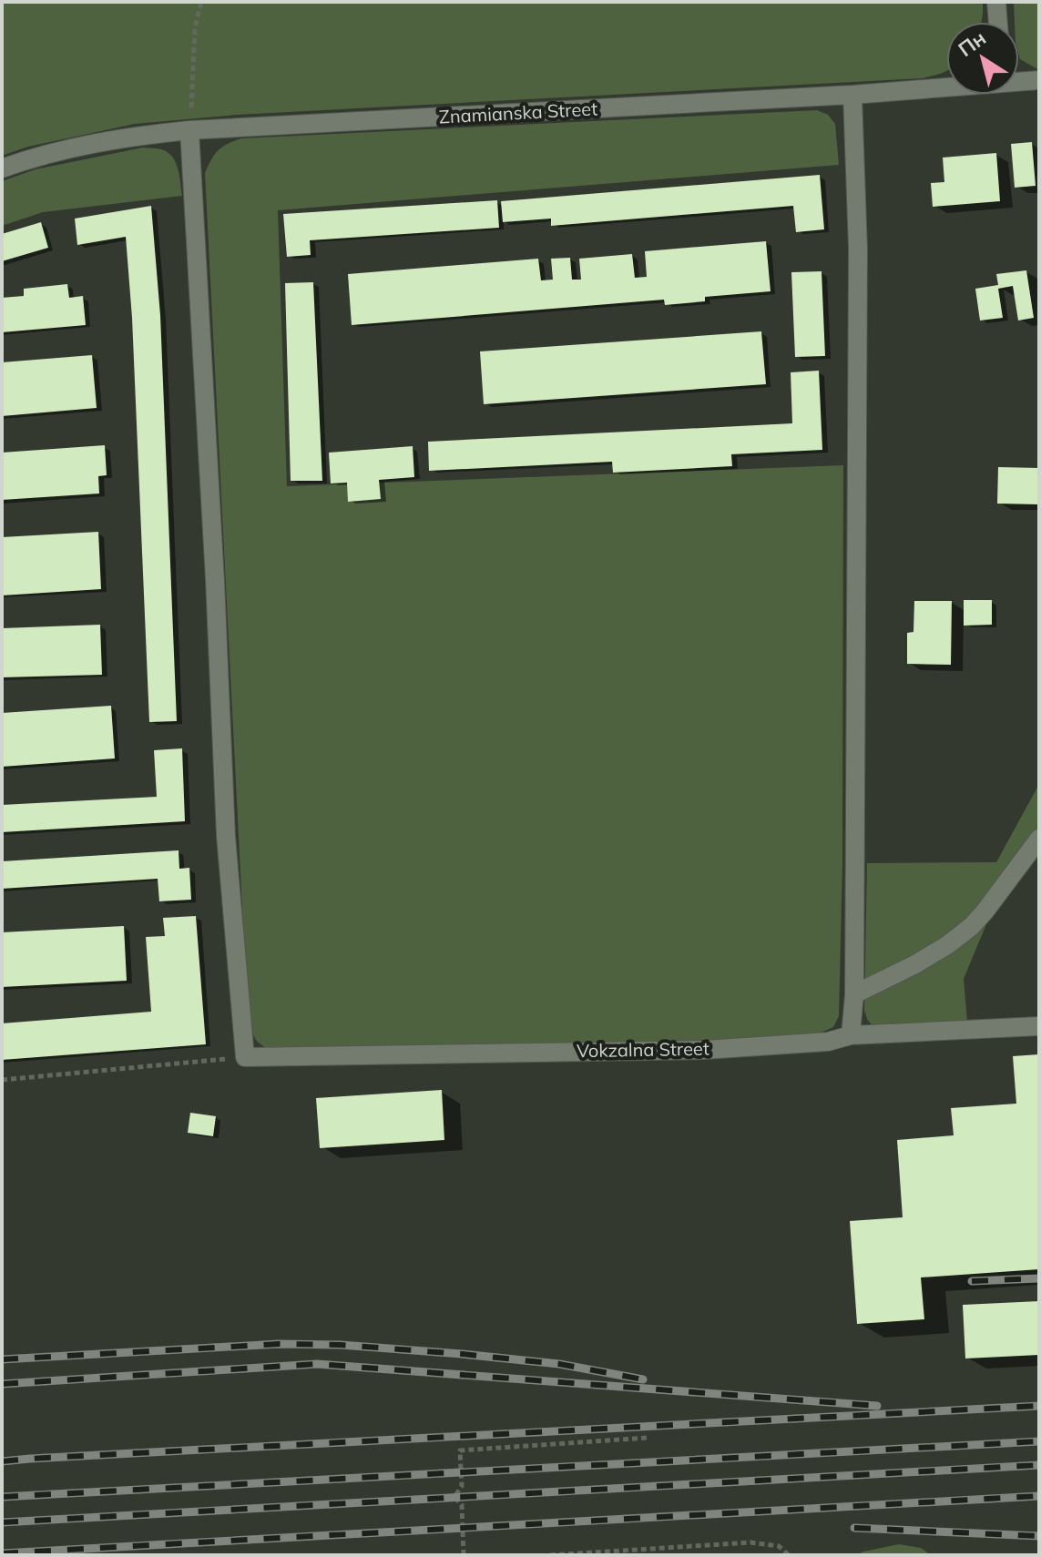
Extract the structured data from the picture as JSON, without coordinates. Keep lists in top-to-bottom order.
{
  "streets": {
    "street": ["Znamianska Street", "Vokzalna Street"]
  },
  "north": "top left"
}
